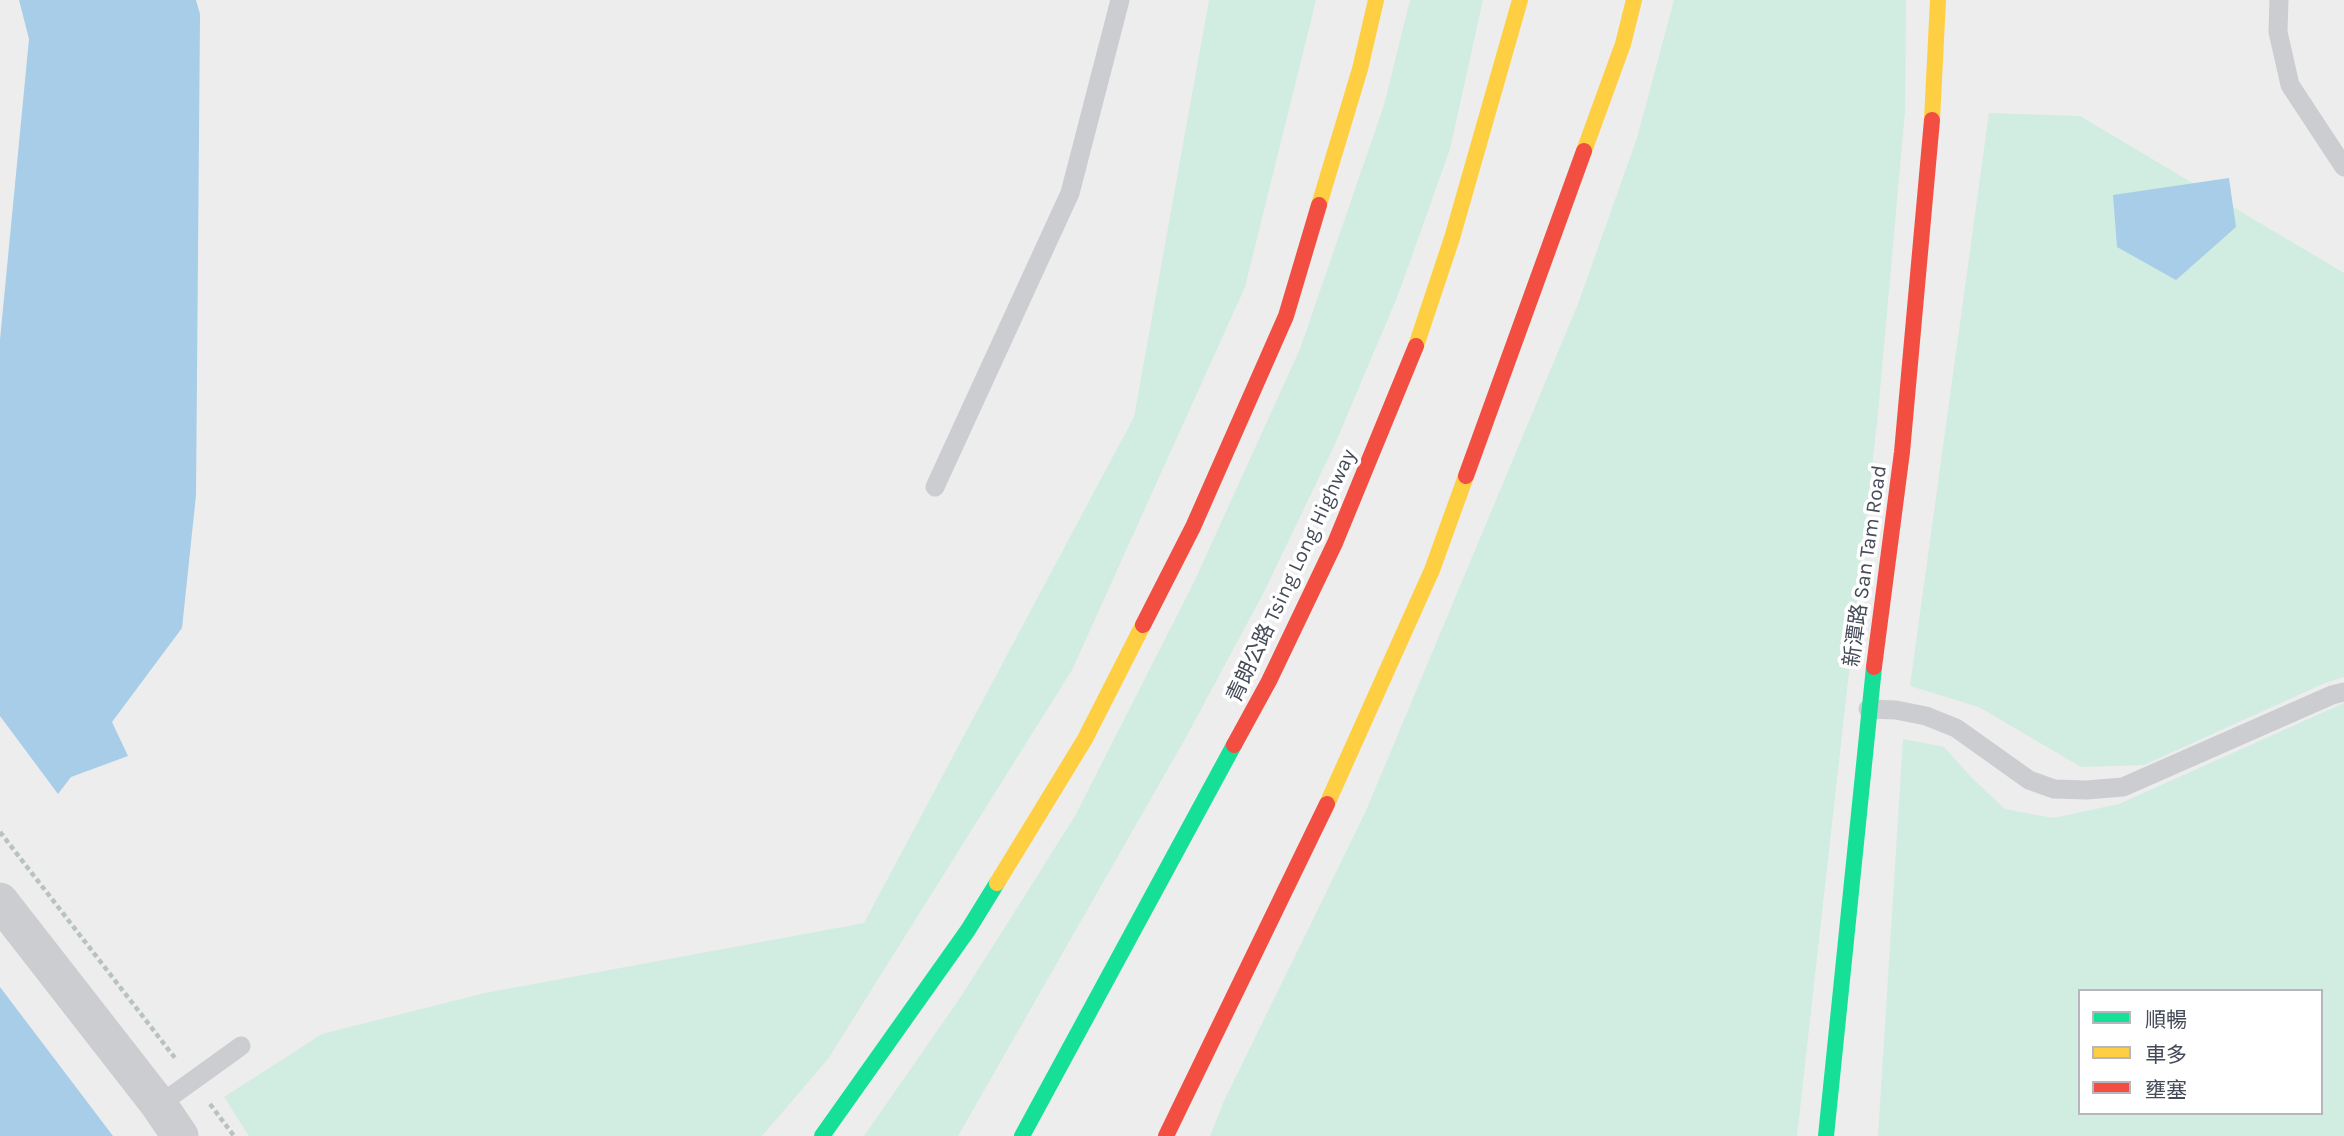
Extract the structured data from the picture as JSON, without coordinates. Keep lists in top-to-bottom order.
{
  "streets": {
    "main road": ["新潭路 San Tam Road", "青朗公路 Tsing Long Highway"]
  },
  "legend": ["順暢", "車多", "壅塞"]
}
